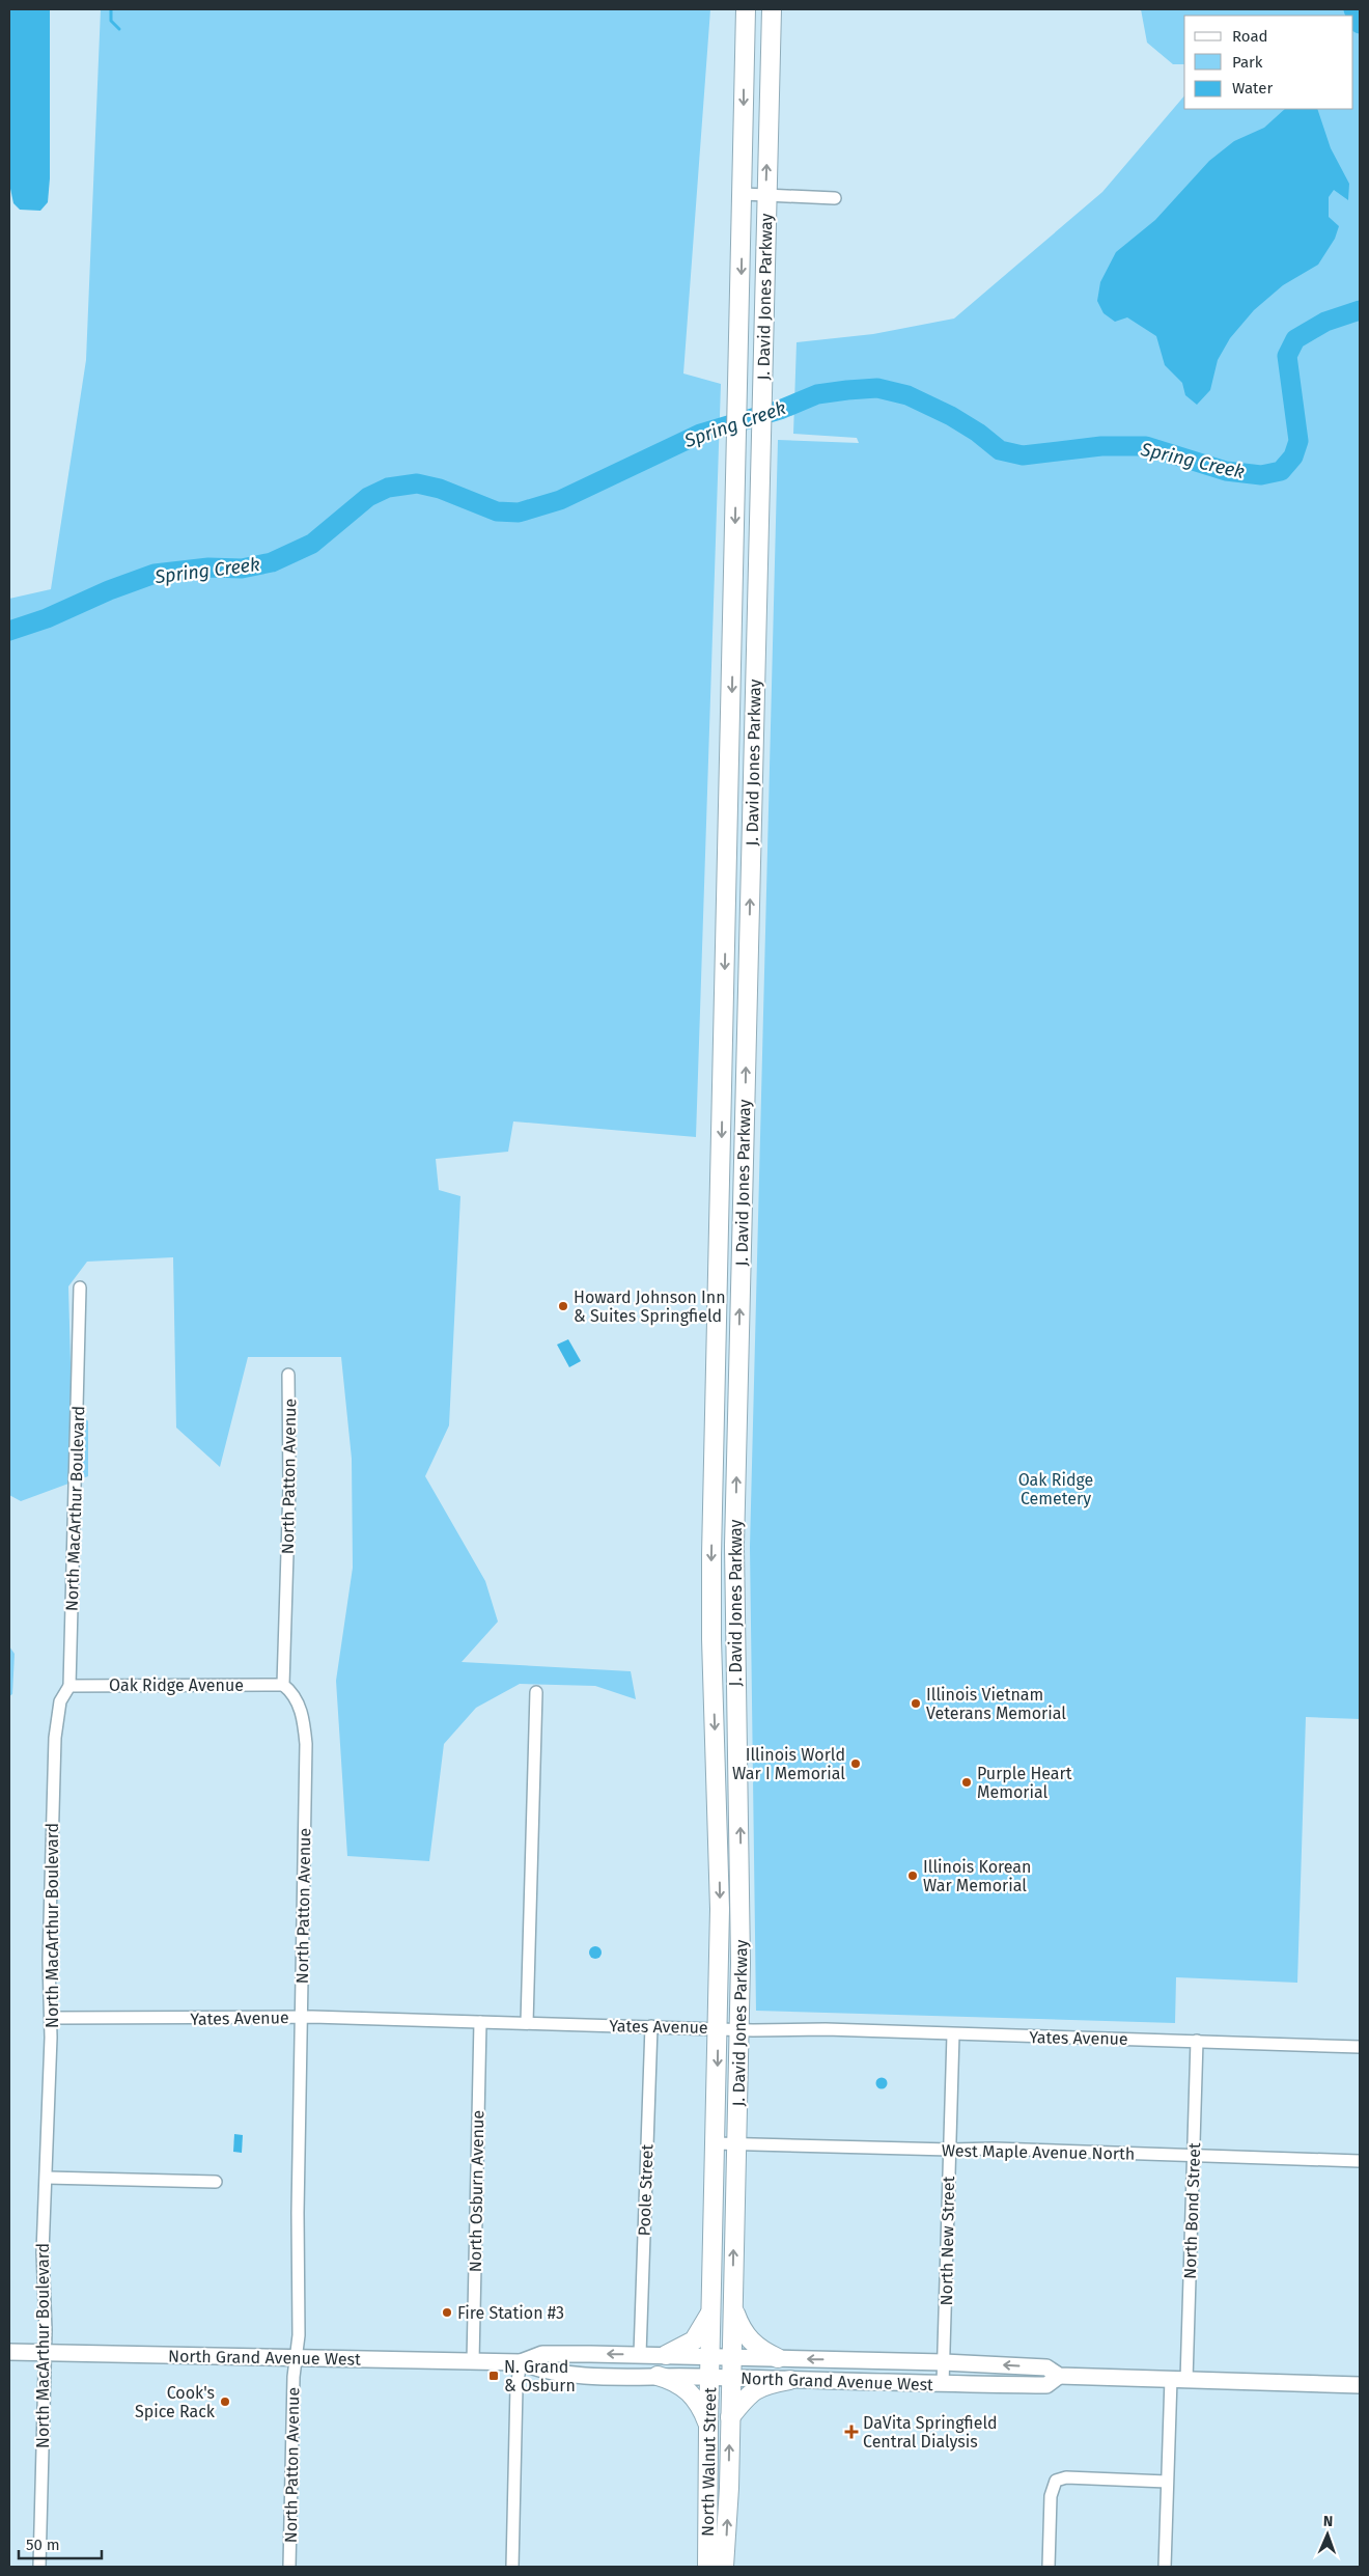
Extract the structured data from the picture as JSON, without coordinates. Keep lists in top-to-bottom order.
{
  "streets": {
    "main road": ["J. David Jones Parkway", "North Grand Avenue West", "North Walnut Street"],
    "street": [
      "North Patton Avenue",
      "North MacArthur Boulevard",
      "Oak Ridge Avenue",
      "Yates Avenue",
      "West Maple Avenue North",
      "Poole Street",
      "North Osburn Avenue",
      "North Bond Street",
      "North New Street"
    ]
  },
  "crossings": [
    ["J. David Jones Parkway", "Yates Avenue"],
    ["J. David Jones Parkway", "West Maple Avenue North"],
    ["J. David Jones Parkway", "North Grand Avenue West"],
    ["J. David Jones Parkway", "North Walnut Street"],
    ["North Patton Avenue", "Oak Ridge Avenue"],
    ["North Patton Avenue", "Yates Avenue"],
    ["North Patton Avenue", "North Grand Avenue West"],
    ["North MacArthur Boulevard", "Oak Ridge Avenue"],
    ["North MacArthur Boulevard", "Yates Avenue"],
    ["North MacArthur Boulevard", "North Grand Avenue West"],
    ["Yates Avenue", "Poole Street"],
    ["Yates Avenue", "North Osburn Avenue"],
    ["Yates Avenue", "North Bond Street"],
    ["Yates Avenue", "North New Street"],
    ["West Maple Avenue North", "North Bond Street"],
    ["West Maple Avenue North", "North New Street"],
    ["Poole Street", "North Grand Avenue West"],
    ["North Osburn Avenue", "North Grand Avenue West"],
    ["North Bond Street", "North Grand Avenue West"],
    ["North New Street", "North Grand Avenue West"],
    ["North Grand Avenue West", "North Walnut Street"]
  ],
  "water": ["Spring Creek"],
  "parks": ["Oak Ridge Cemetery"],
  "places": {
    "other": [
      "Howard Johnson Inn & Suites Springfield",
      "Illinois Vietnam Veterans Memorial",
      "Illinois World War I Memorial",
      "Purple Heart Memorial",
      "Illinois Korean War Memorial",
      "Fire Station #3",
      "Cook's Spice Rack"
    ],
    "transit": ["N. Grand & Osburn"],
    "health": ["DaVita Springfield Central Dialysis"]
  },
  "legend": ["Road", "Park", "Water"],
  "scale_bar": "50 m",
  "north": "top"
}
